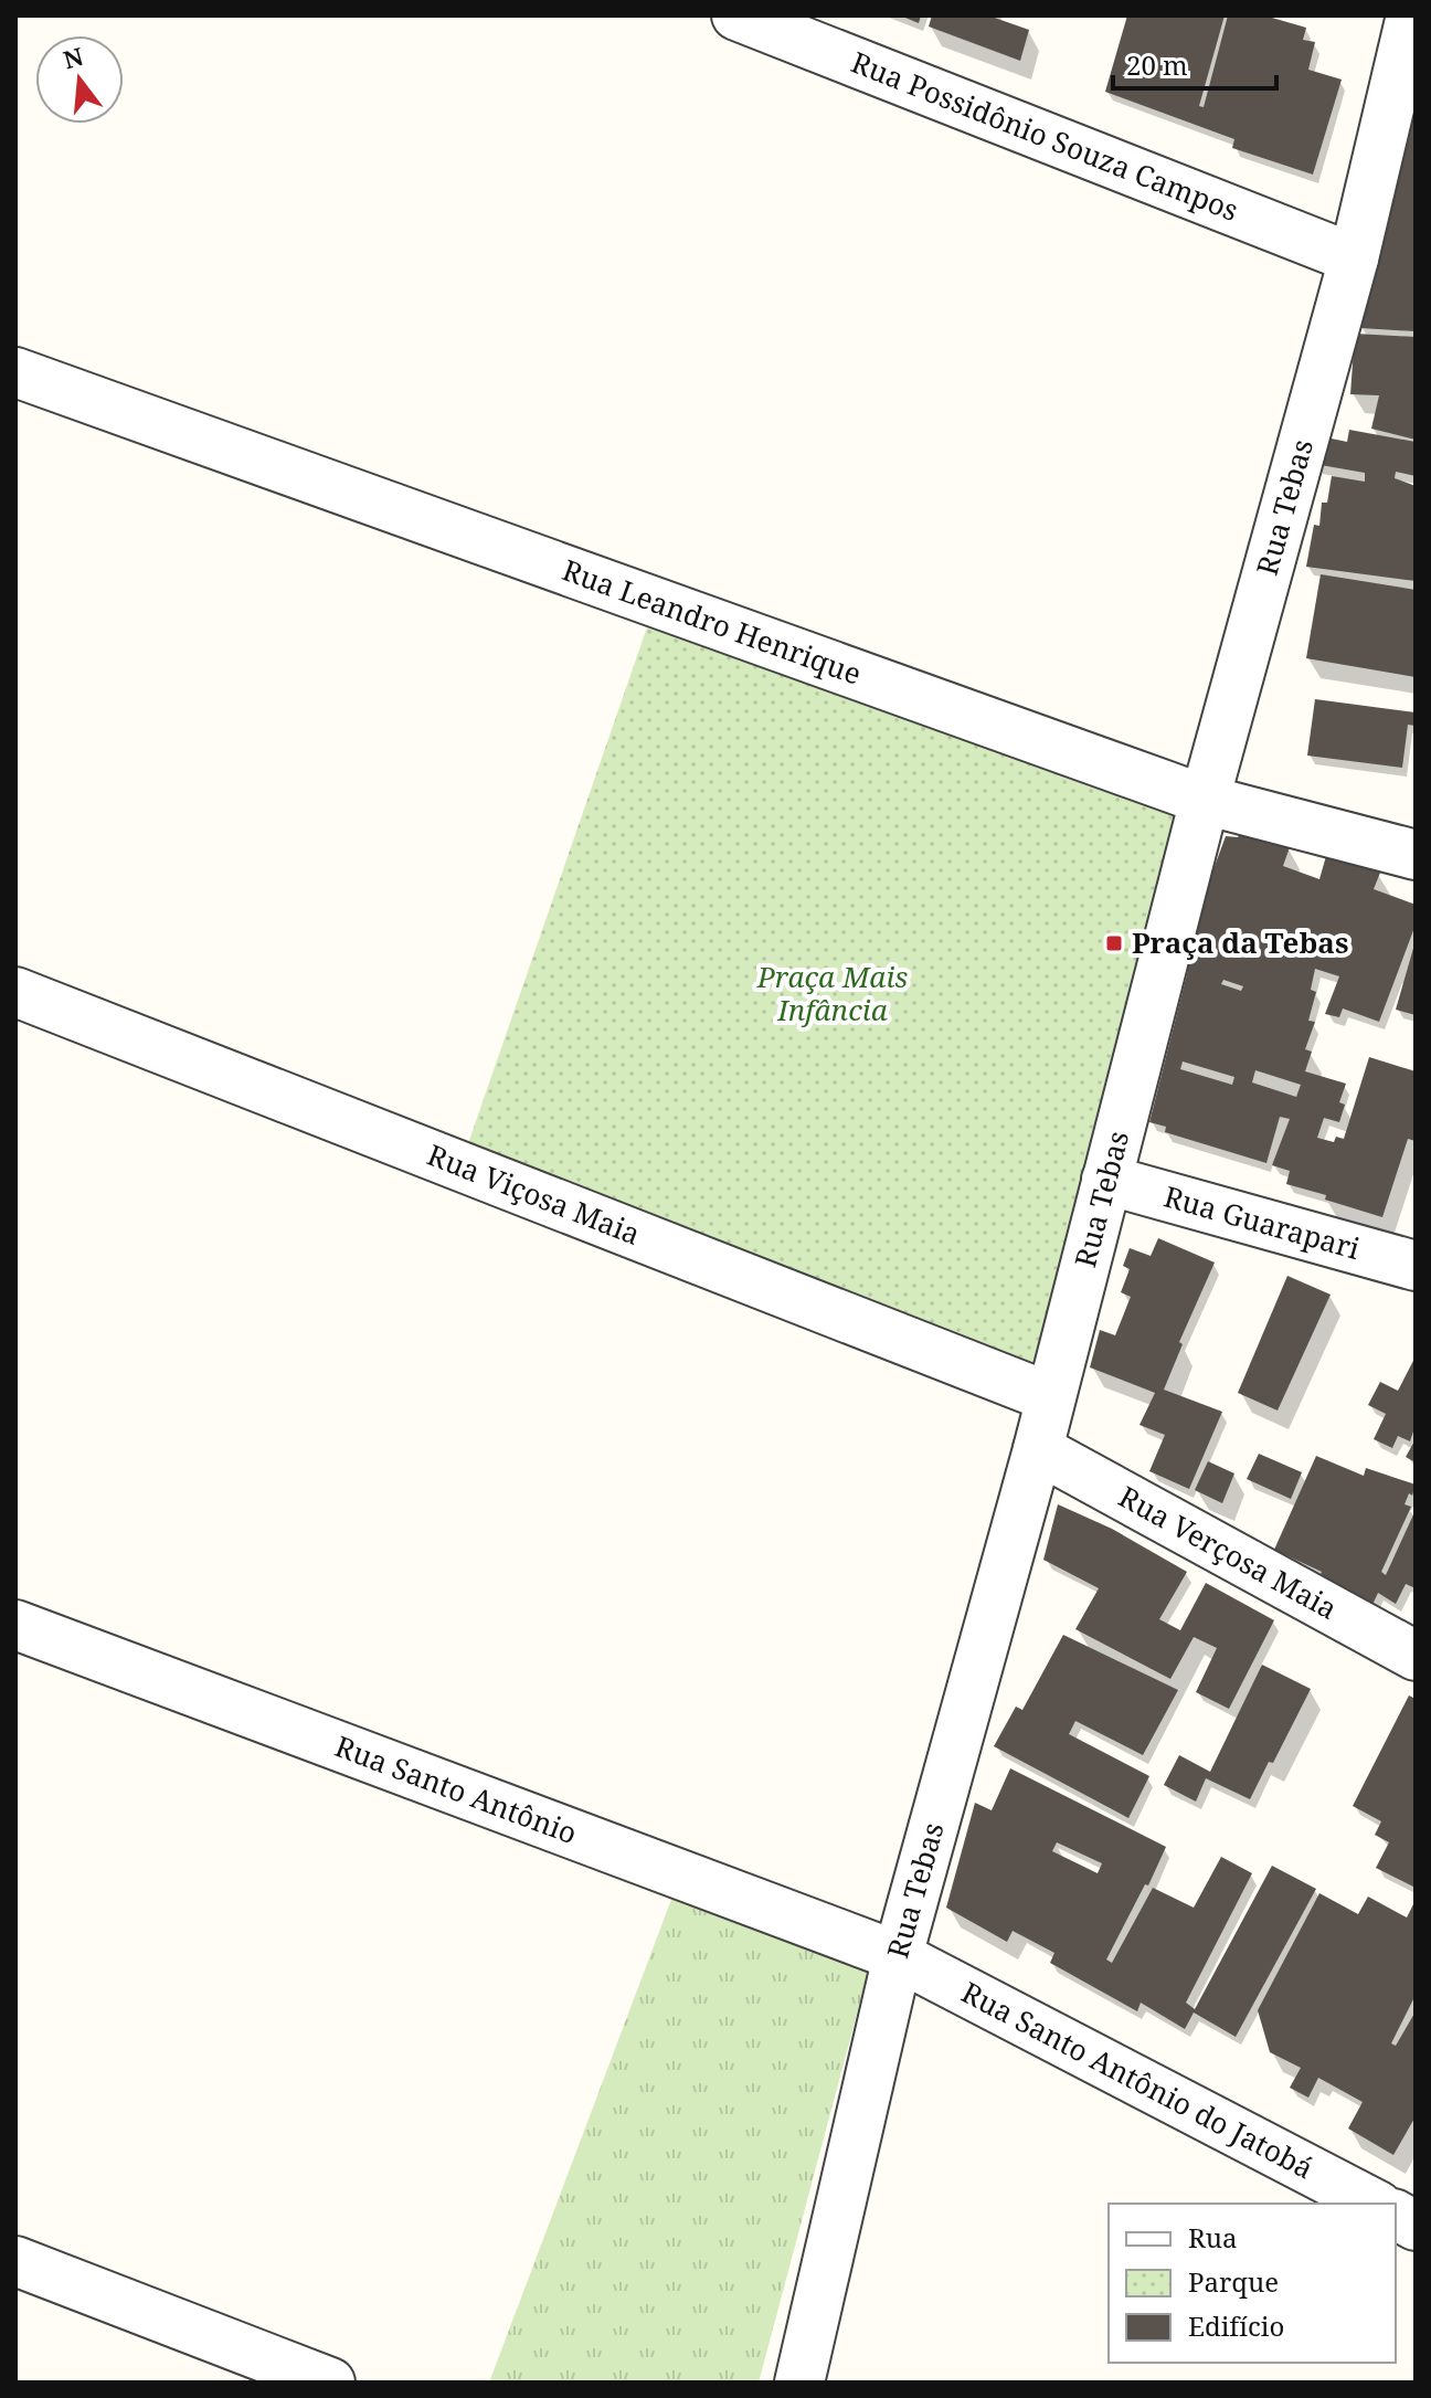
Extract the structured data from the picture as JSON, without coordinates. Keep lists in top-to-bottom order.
{
  "streets": {
    "street": [
      "Rua Possidônio Souza Campos",
      "Rua Tebas",
      "Rua Leandro Henrique",
      "Rua Viçosa Maia",
      "Rua Guarapari",
      "Rua Verçosa Maia",
      "Rua Santo Antônio",
      "Rua Santo Antônio do Jatobá"
    ]
  },
  "crossings": [
    ["Rua Possidônio Souza Campos", "Rua Tebas"],
    ["Rua Tebas", "Rua Leandro Henrique"],
    ["Rua Tebas", "Rua Viçosa Maia"],
    ["Rua Tebas", "Rua Guarapari"],
    ["Rua Tebas", "Rua Verçosa Maia"],
    ["Rua Tebas", "Rua Santo Antônio"],
    ["Rua Tebas", "Rua Santo Antônio do Jatobá"],
    ["Rua Santo Antônio", "Rua Santo Antônio do Jatobá"]
  ],
  "parks": ["Praça Mais Infância"],
  "places": {
    "transit": ["Praça da Tebas"]
  },
  "legend": ["Rua", "Parque", "Edifício"],
  "scale_bar": "20 m",
  "north": "top"
}
